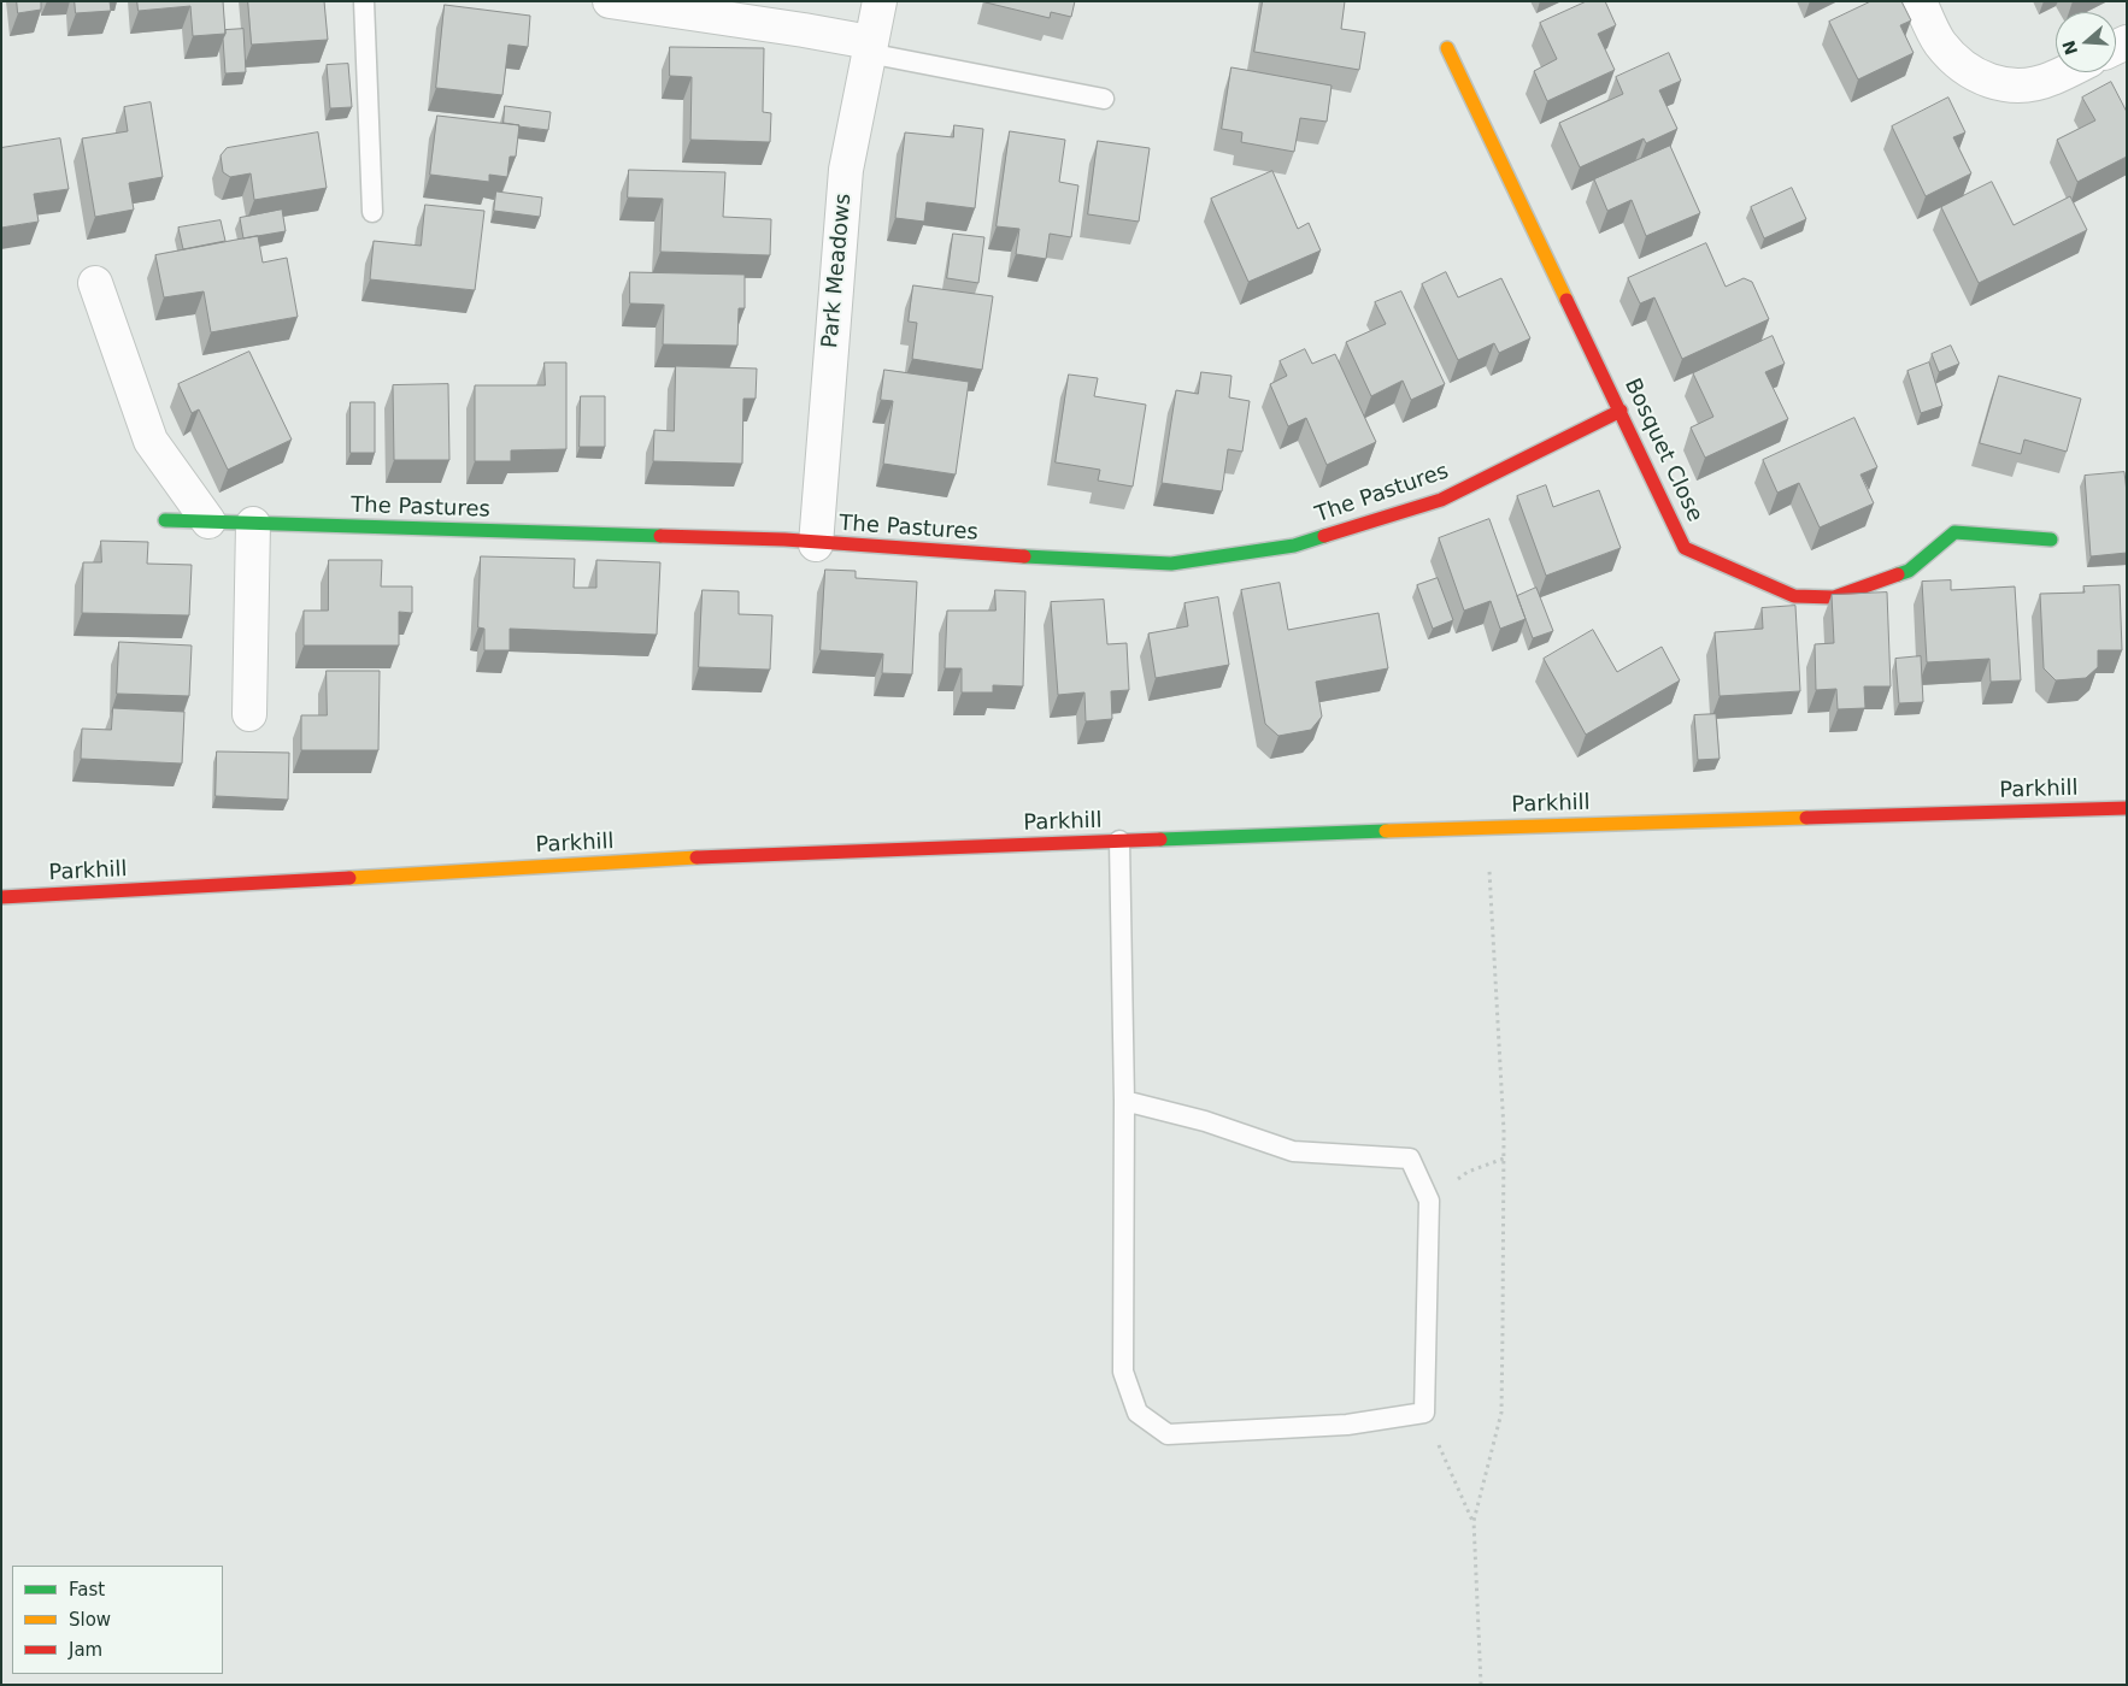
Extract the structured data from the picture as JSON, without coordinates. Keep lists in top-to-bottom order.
{
  "streets": {
    "street": [
      "Park Meadows",
      "Bosquet Close",
      "The Pastures",
      "Parkhill"
    ]
  },
  "crossings": [
    ["Park Meadows", "The Pastures"],
    ["Bosquet Close", "The Pastures"]
  ],
  "legend": ["Fast", "Slow", "Jam"],
  "north": "left"
}
